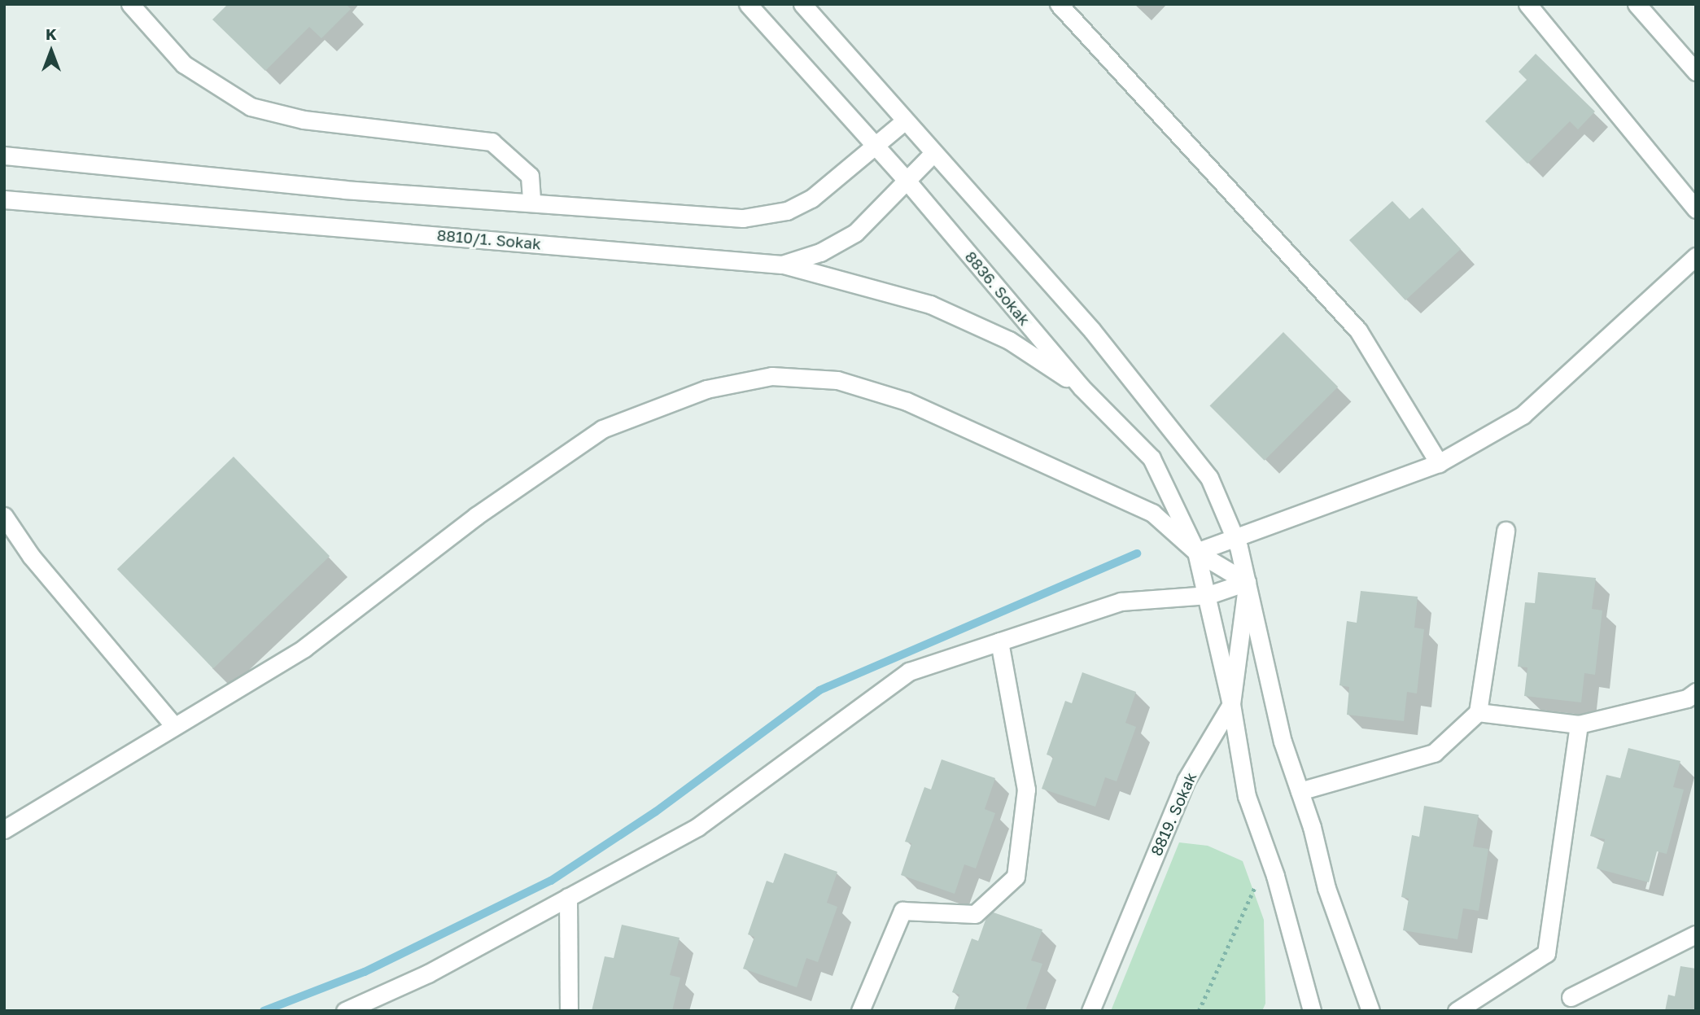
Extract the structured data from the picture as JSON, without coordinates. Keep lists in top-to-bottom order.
{
  "streets": {
    "street": ["8810/1. Sokak", "8836. Sokak", "8819. Sokak"]
  },
  "crossings": [
    ["8810/1. Sokak", "8836. Sokak"],
    ["8836. Sokak", "8819. Sokak"]
  ],
  "north": "top"
}
